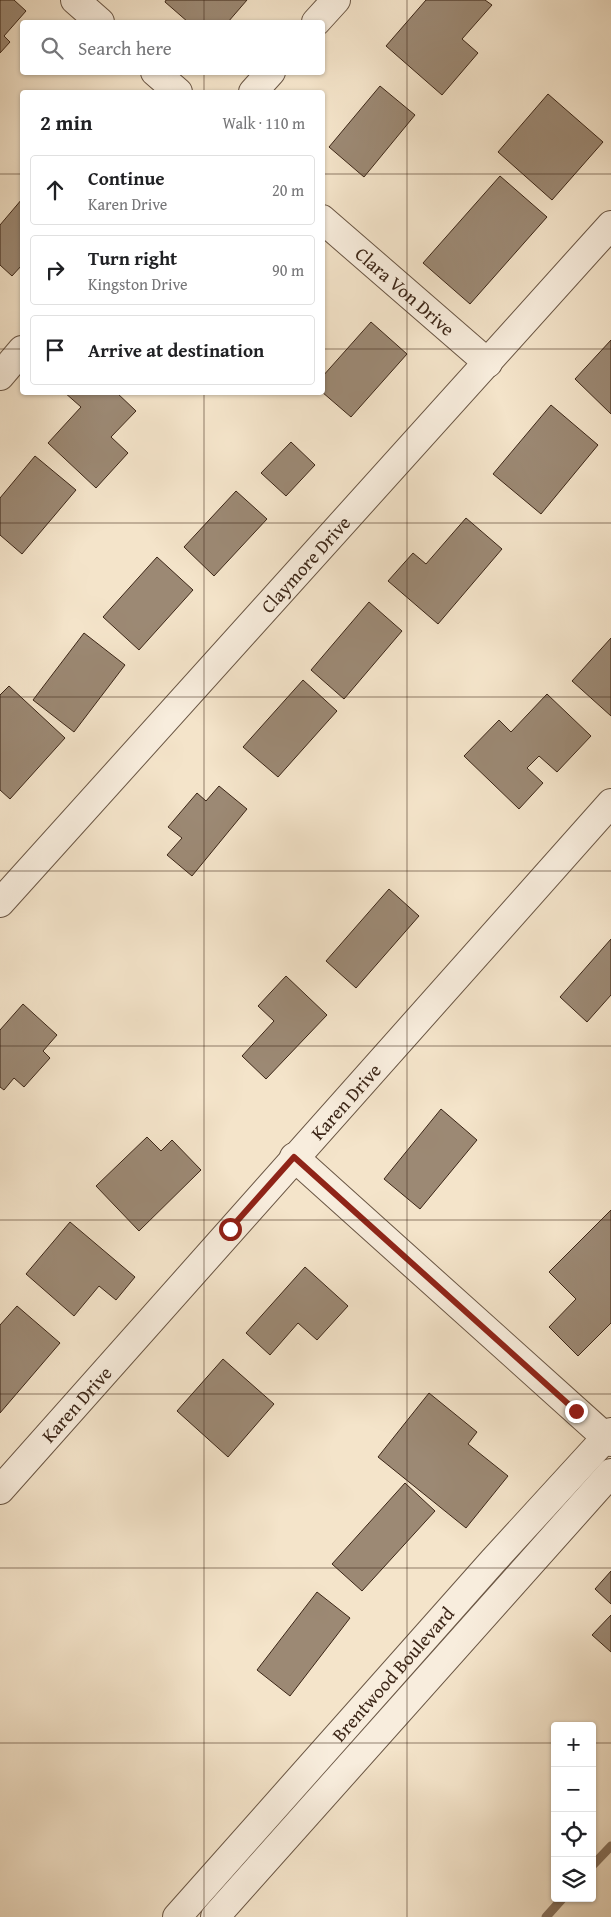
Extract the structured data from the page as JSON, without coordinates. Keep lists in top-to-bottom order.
{
  "streets": {
    "street": [
      "Clara Von Drive",
      "Claymore Drive",
      "Karen Drive",
      "Brentwood Boulevard"
    ]
  },
  "crossings": [
    ["Clara Von Drive", "Claymore Drive"]
  ],
  "page": {
    "search": "Search here",
    "heading": ["2 min", "Walk · 110 m"],
    "list": [
      ["Continue", "Karen Drive", "20 m"],
      ["Turn right", "Kingston Drive", "90 m"],
      "Arrive at destination"
    ],
    "map_buttons": ["+", "−"]
  }
}
